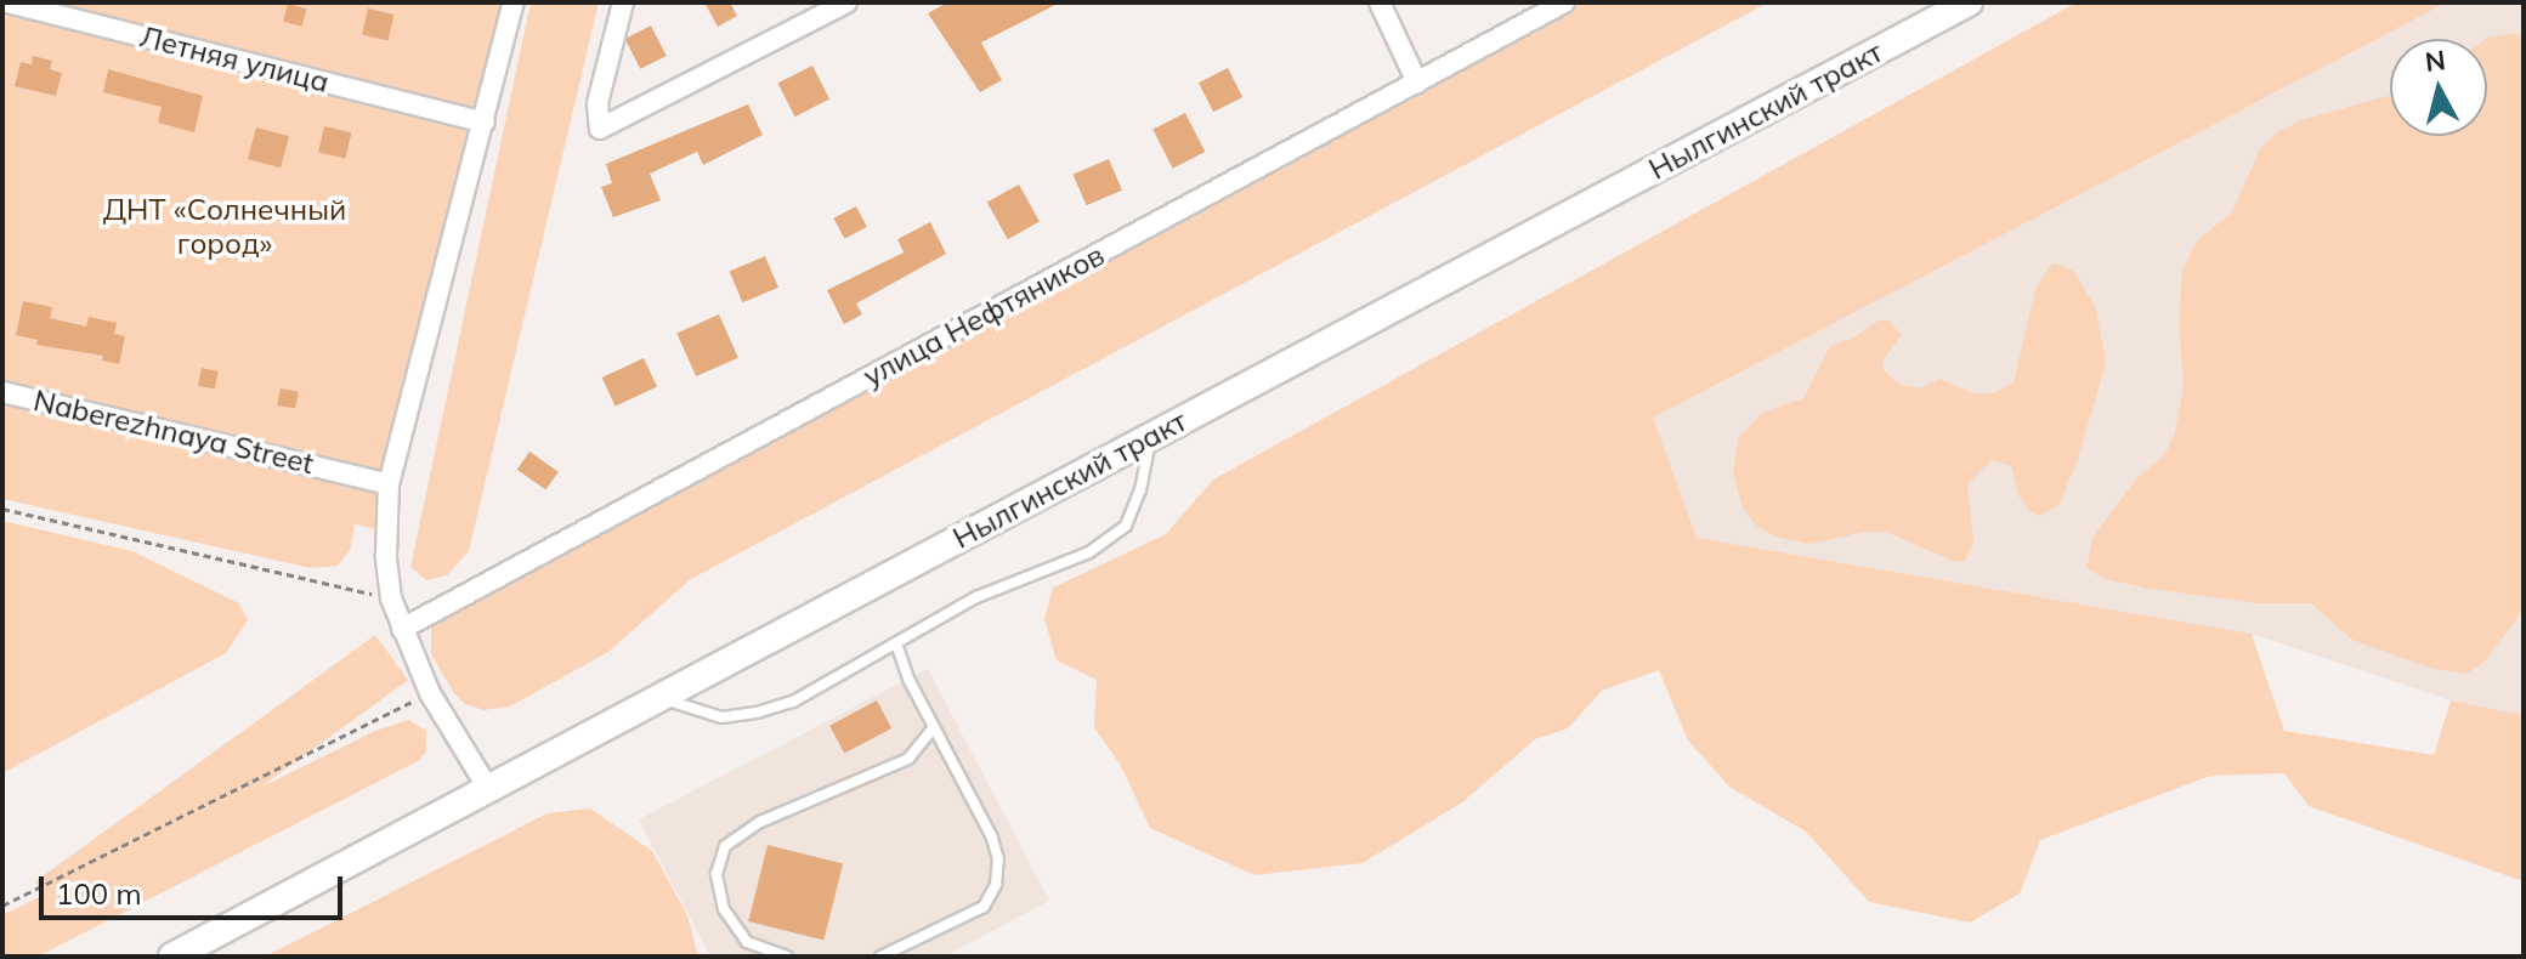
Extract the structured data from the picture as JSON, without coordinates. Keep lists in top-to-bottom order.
{
  "streets": {
    "main road": ["Нылгинский тракт"],
    "street": ["Летняя улица", "улица Нефтяников", "Naberezhnaya Street"]
  },
  "parks": ["ДНТ «Солнечный город»"],
  "scale_bar": "100 m",
  "north": "top"
}
